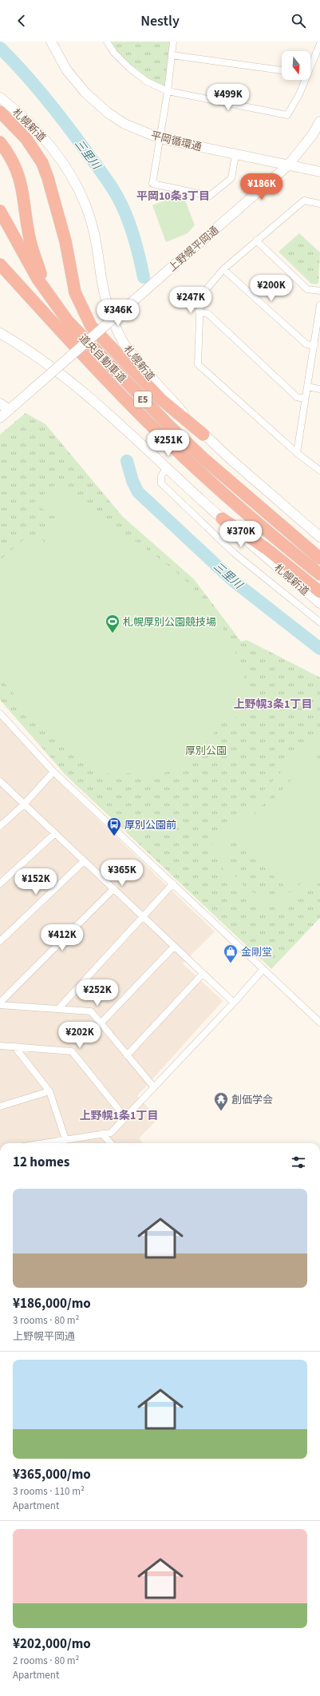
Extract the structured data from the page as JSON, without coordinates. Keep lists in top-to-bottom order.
{
  "streets": {
    "highway": ["道央自動車道", "E5"],
    "street": ["札幌新道", "平岡循環通", "上野幌平岡通"]
  },
  "crossings": [
    ["平岡循環通", "上野幌平岡通"]
  ],
  "districts": ["平岡10条3丁目", "上野幌3条1丁目", "上野幌1条1丁目"],
  "water": ["三里川"],
  "parks": ["厚別公園"],
  "places": {
    "sports": ["札幌厚別公園競技場"],
    "bus stop": ["厚別公園前"],
    "shop": ["金剛堂"],
    "temple": ["創価学会"]
  },
  "north": "bottom",
  "page": {
    "header": "Nestly",
    "price": [
      "¥499K",
      "¥186K",
      "¥200K",
      "¥247K",
      "¥346K",
      "¥251K",
      "¥370K",
      "¥365K",
      "¥152K",
      "¥412K",
      "¥252K",
      "¥202K"
    ],
    "heading": "12 homes",
    "list": [
      {
        "name": "¥186,000/mo",
        "note": "3 rooms · 80 m² · 上野幌平岡通"
      },
      {
        "name": "¥365,000/mo",
        "note": "3 rooms · 110 m² · Apartment"
      },
      {
        "name": "¥202,000/mo",
        "note": "2 rooms · 80 m² · Apartment"
      }
    ]
  }
}
